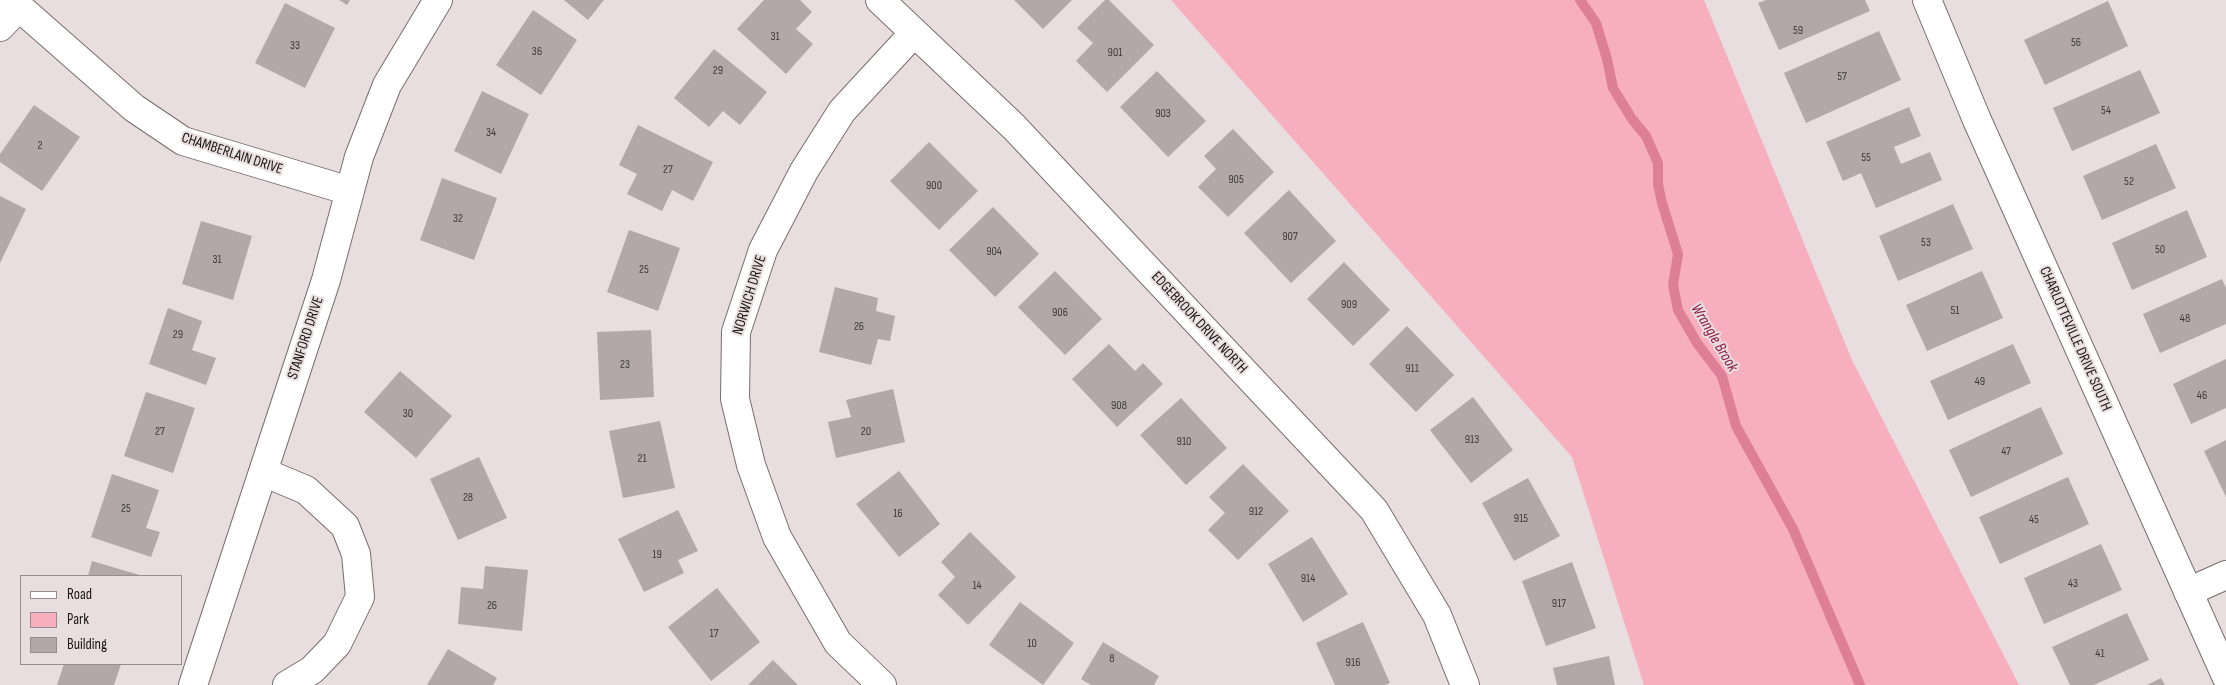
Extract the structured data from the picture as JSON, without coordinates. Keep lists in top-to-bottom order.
{
  "streets": {
    "street": [
      "CHAMBERLAIN DRIVE",
      "NORWICH DRIVE",
      "EDGEBROOK DRIVE NORTH",
      "STANFORD DRIVE",
      "CHARLOTTEVILLE DRIVE SOUTH"
    ]
  },
  "crossings": [
    ["CHAMBERLAIN DRIVE", "STANFORD DRIVE"],
    ["NORWICH DRIVE", "EDGEBROOK DRIVE NORTH"]
  ],
  "water": ["Wrangle Brook"],
  "house_numbers": [
    "59",
    "31",
    "56",
    "33",
    "36",
    "901",
    "29",
    "57",
    "54",
    "903",
    "34",
    "2",
    "55",
    "27",
    "905",
    "52",
    "900",
    "32",
    "907",
    "53",
    "50",
    "904",
    "31",
    "25",
    "909",
    "51",
    "906",
    "48",
    "26",
    "29",
    "23",
    "911",
    "49",
    "46",
    "908",
    "30",
    "27",
    "20",
    "913",
    "910",
    "47",
    "21",
    "28",
    "25",
    "912",
    "16",
    "915",
    "45",
    "19",
    "914",
    "43",
    "14",
    "917",
    "26",
    "17",
    "10",
    "41",
    "8",
    "916"
  ],
  "legend": ["Road", "Park", "Building"]
}
